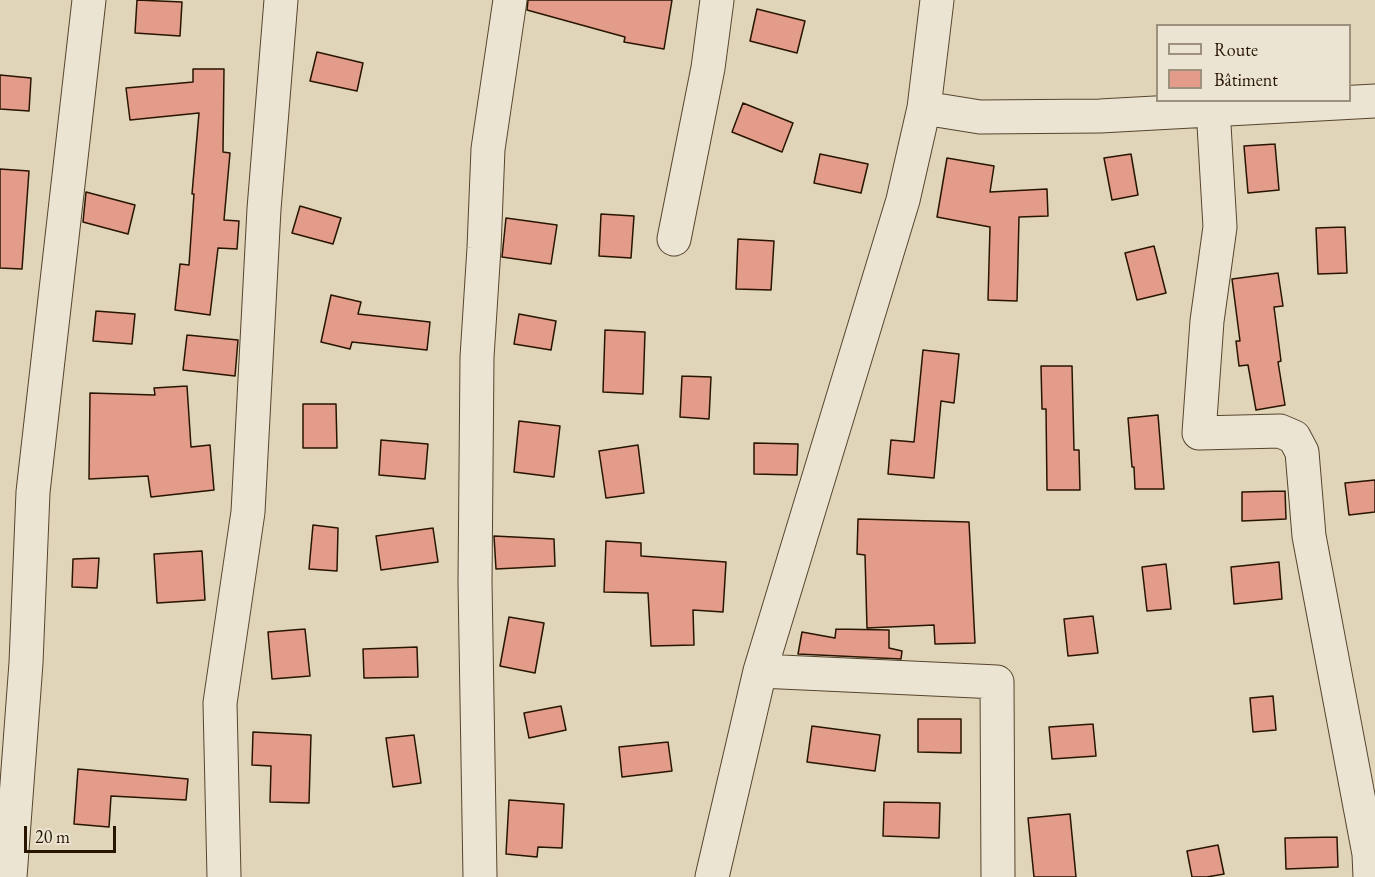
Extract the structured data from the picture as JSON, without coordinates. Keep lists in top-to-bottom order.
{
  "legend": ["Route", "Bâtiment"],
  "scale_bar": "20 m"
}
